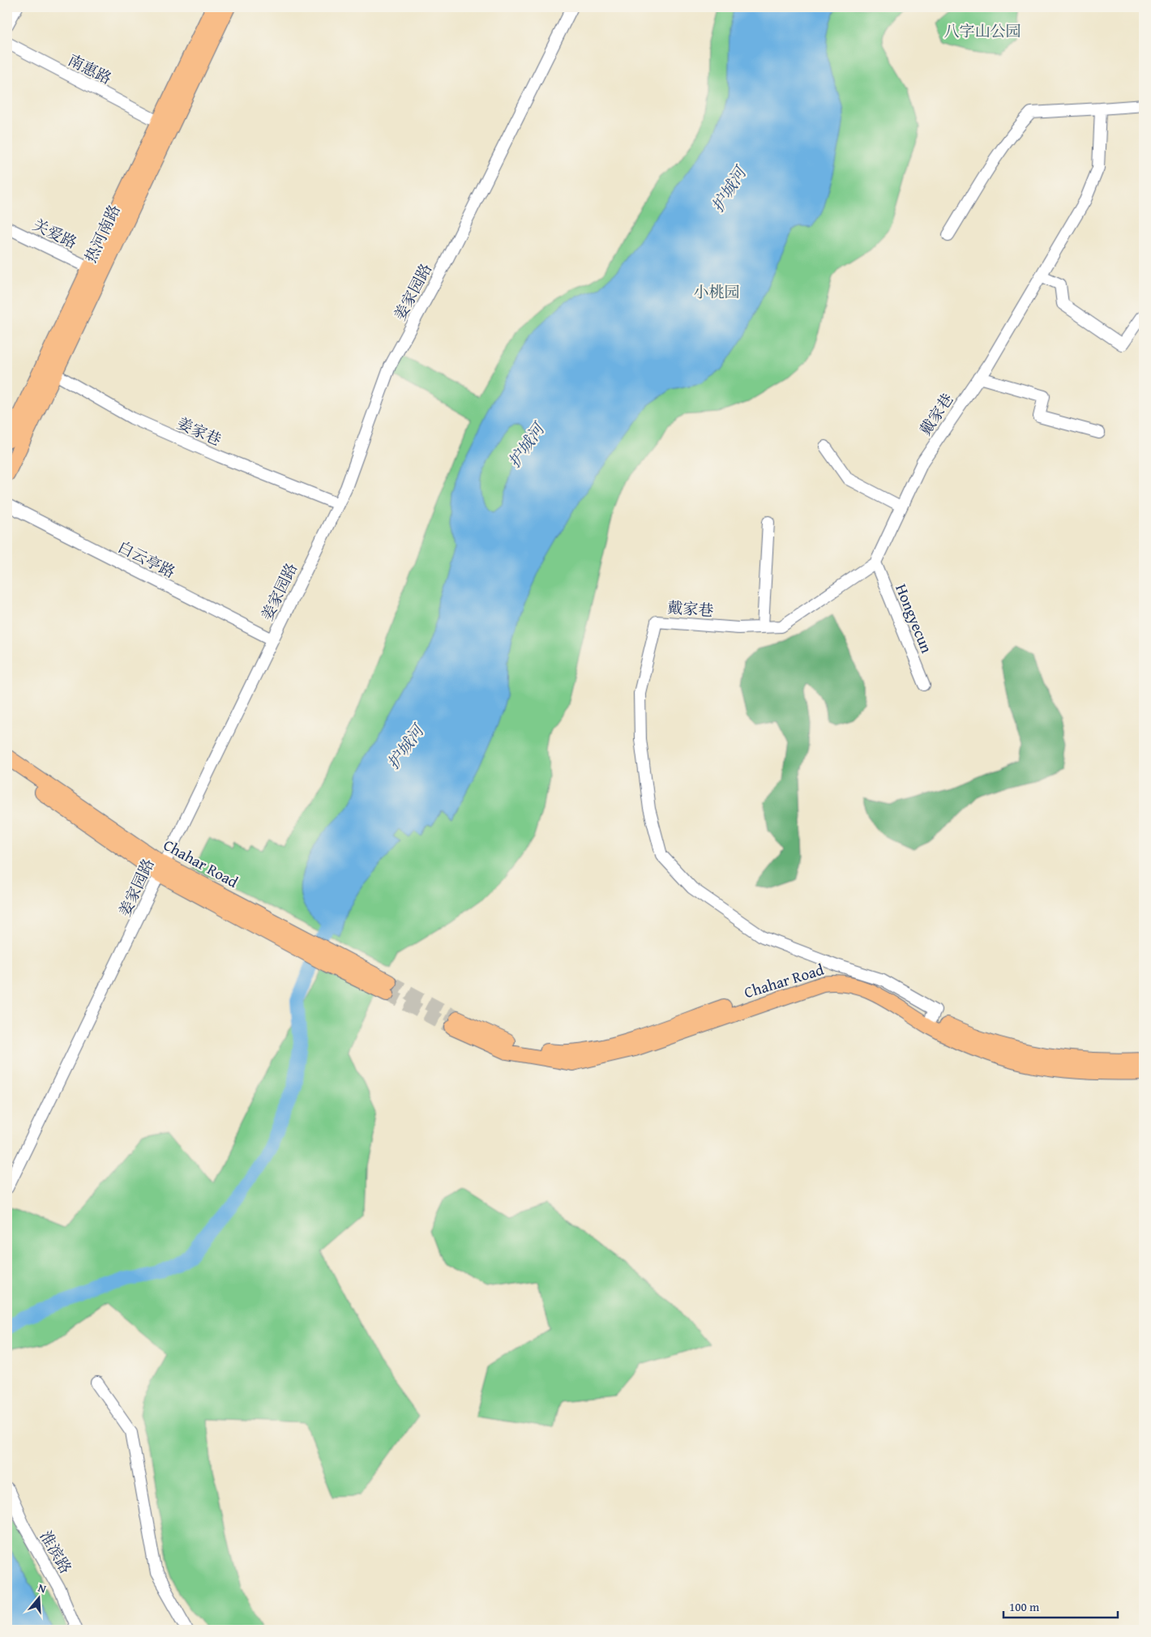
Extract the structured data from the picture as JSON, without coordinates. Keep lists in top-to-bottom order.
{
  "streets": {
    "main road": ["热河南路", "Chahar Road"],
    "street": [
      "南惠路",
      "关爱路",
      "姜家园路",
      "戴家巷",
      "姜家巷",
      "白云亭路",
      "Hongyecun",
      "淮滨路"
    ]
  },
  "crossings": [
    ["南惠路", "热河南路"],
    ["关爱路", "热河南路"],
    ["热河南路", "姜家巷"],
    ["姜家园路", "姜家巷"],
    ["姜家园路", "白云亭路"],
    ["姜家园路", "Chahar Road"],
    ["戴家巷", "Hongyecun"],
    ["戴家巷", "Chahar Road"]
  ],
  "water": ["护城河"],
  "parks": ["八字山公园", "小桃园"],
  "scale_bar": "100 m",
  "north": "top"
}
